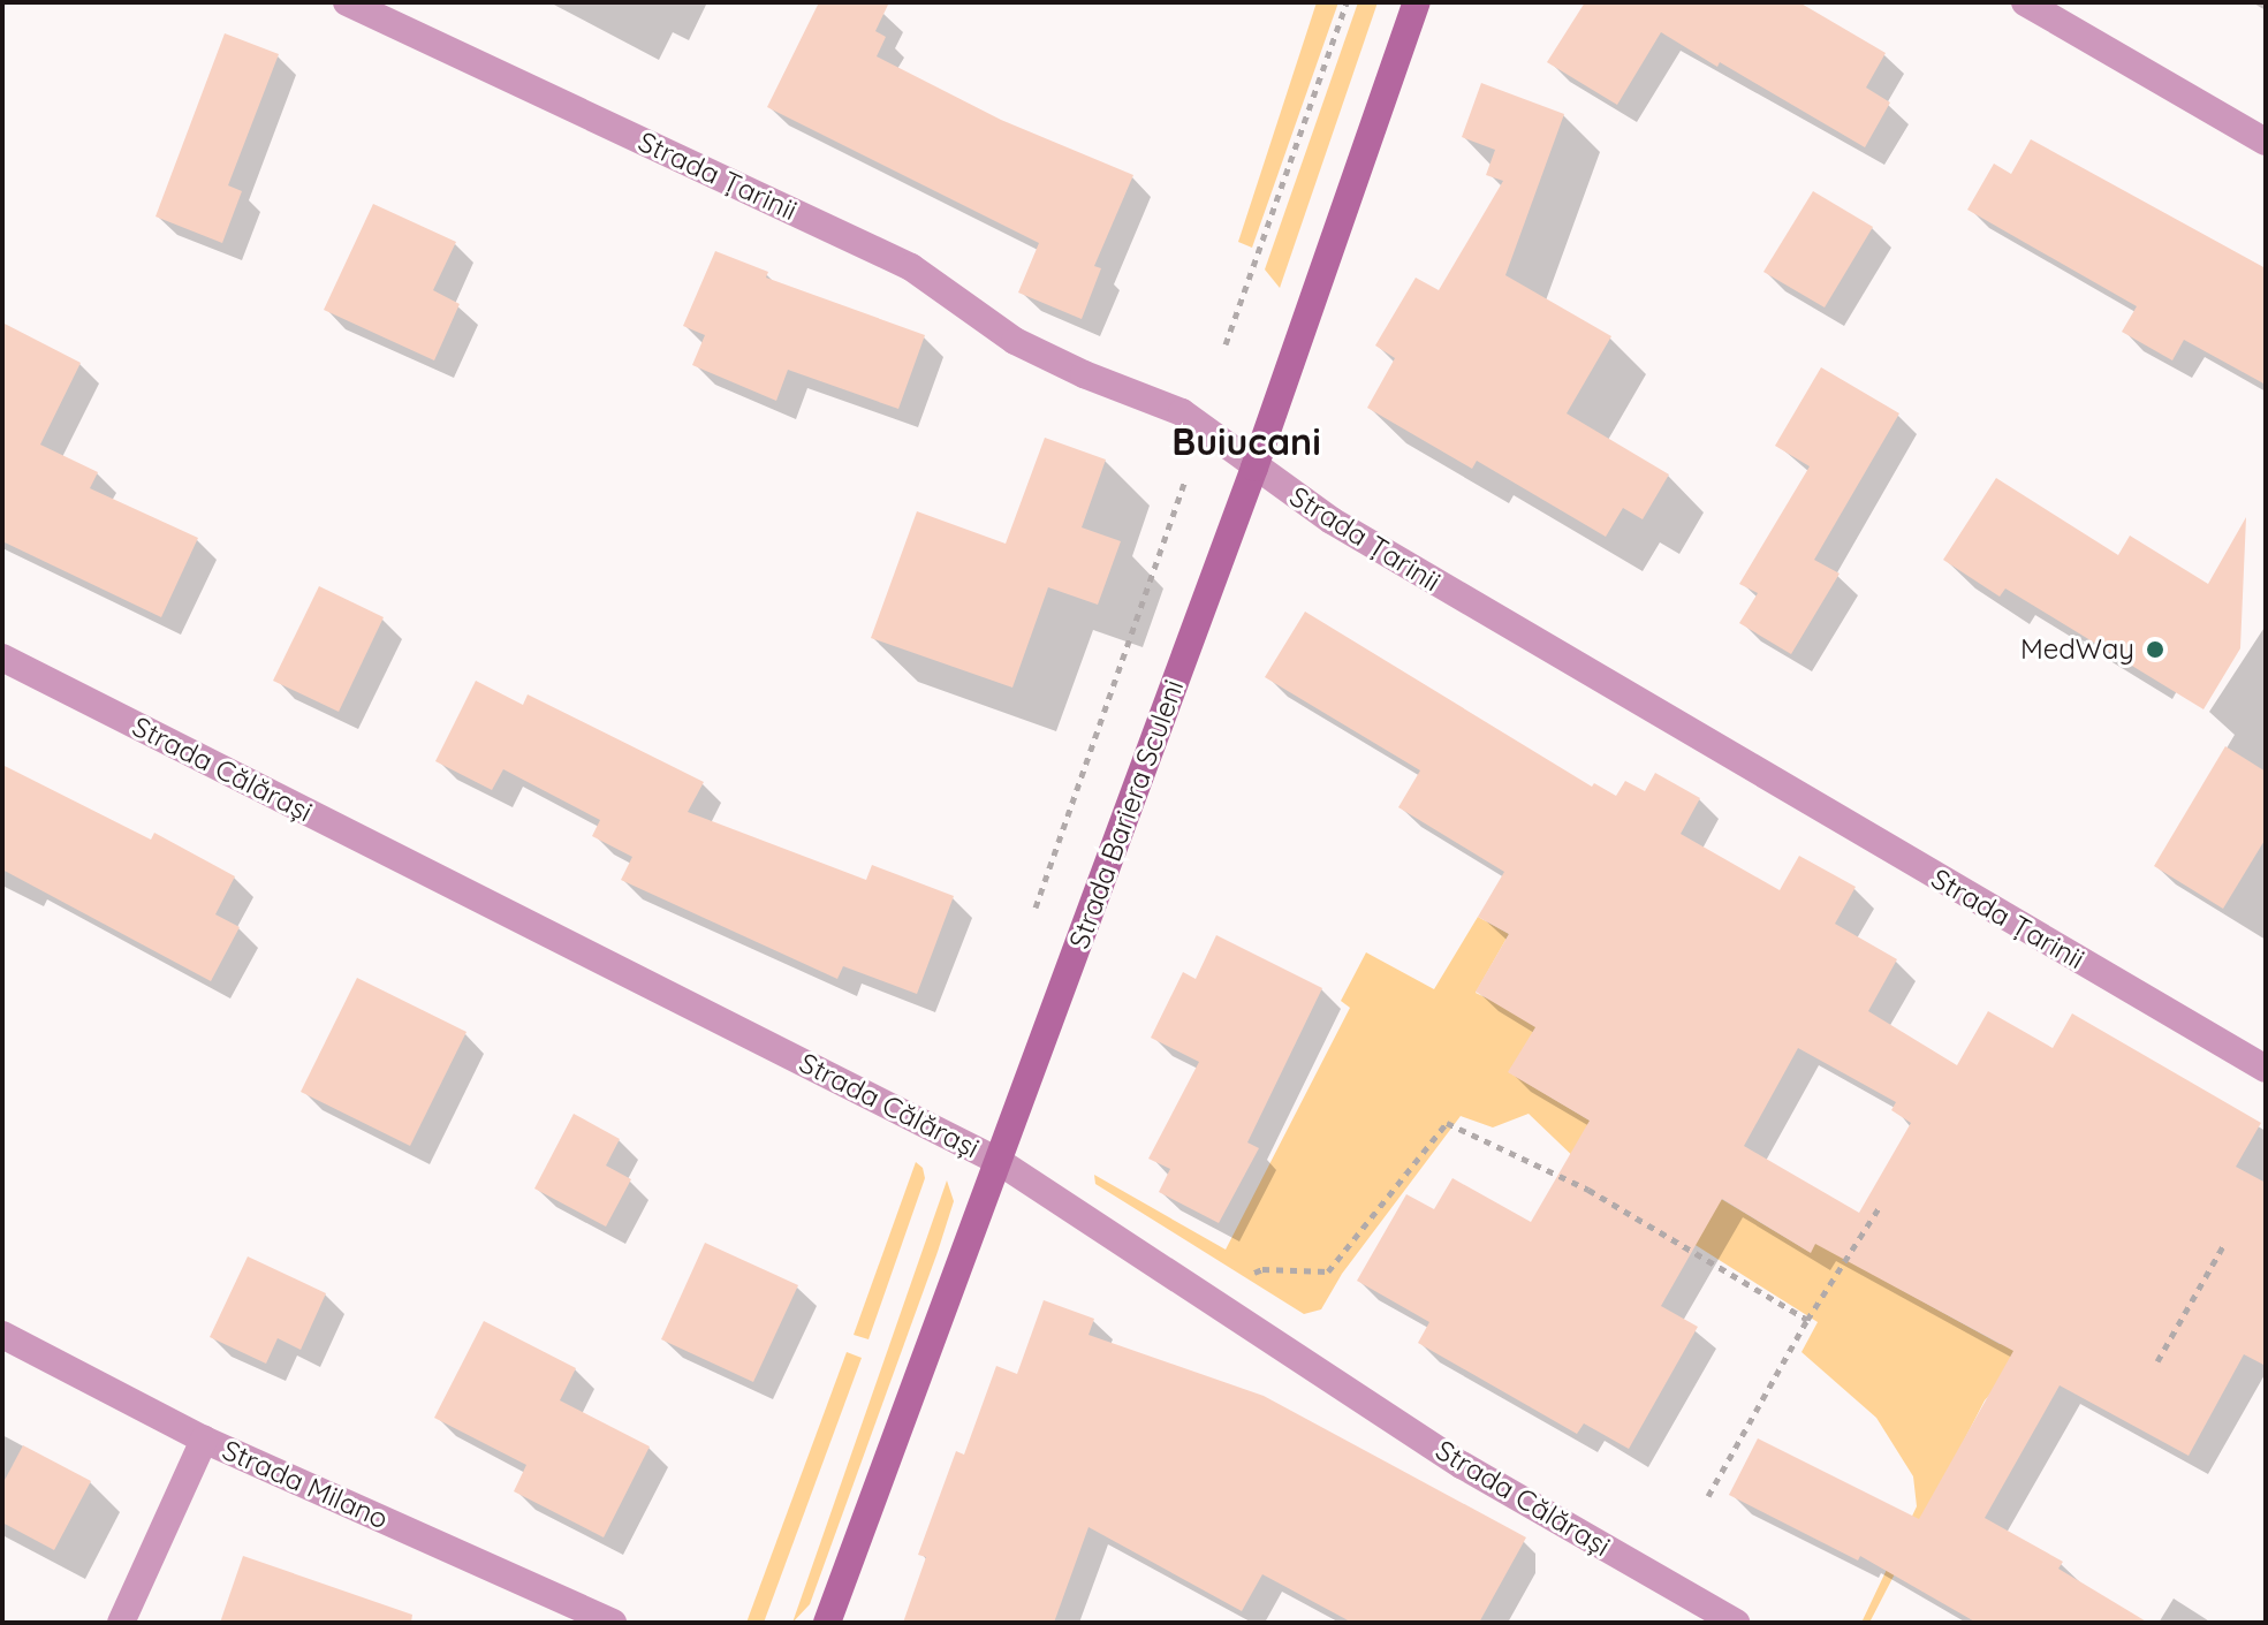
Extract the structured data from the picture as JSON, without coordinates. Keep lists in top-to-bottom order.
{
  "streets": {
    "main road": ["Strada Bariera Sculeni"],
    "street": ["Strada Țarinii", "Strada Călărași", "Strada Milano"]
  },
  "crossings": [
    ["Strada Țarinii", "Strada Bariera Sculeni"],
    ["Strada Călărași", "Strada Bariera Sculeni"]
  ],
  "districts": ["Buiucani"],
  "places": ["MedWay"]
}
